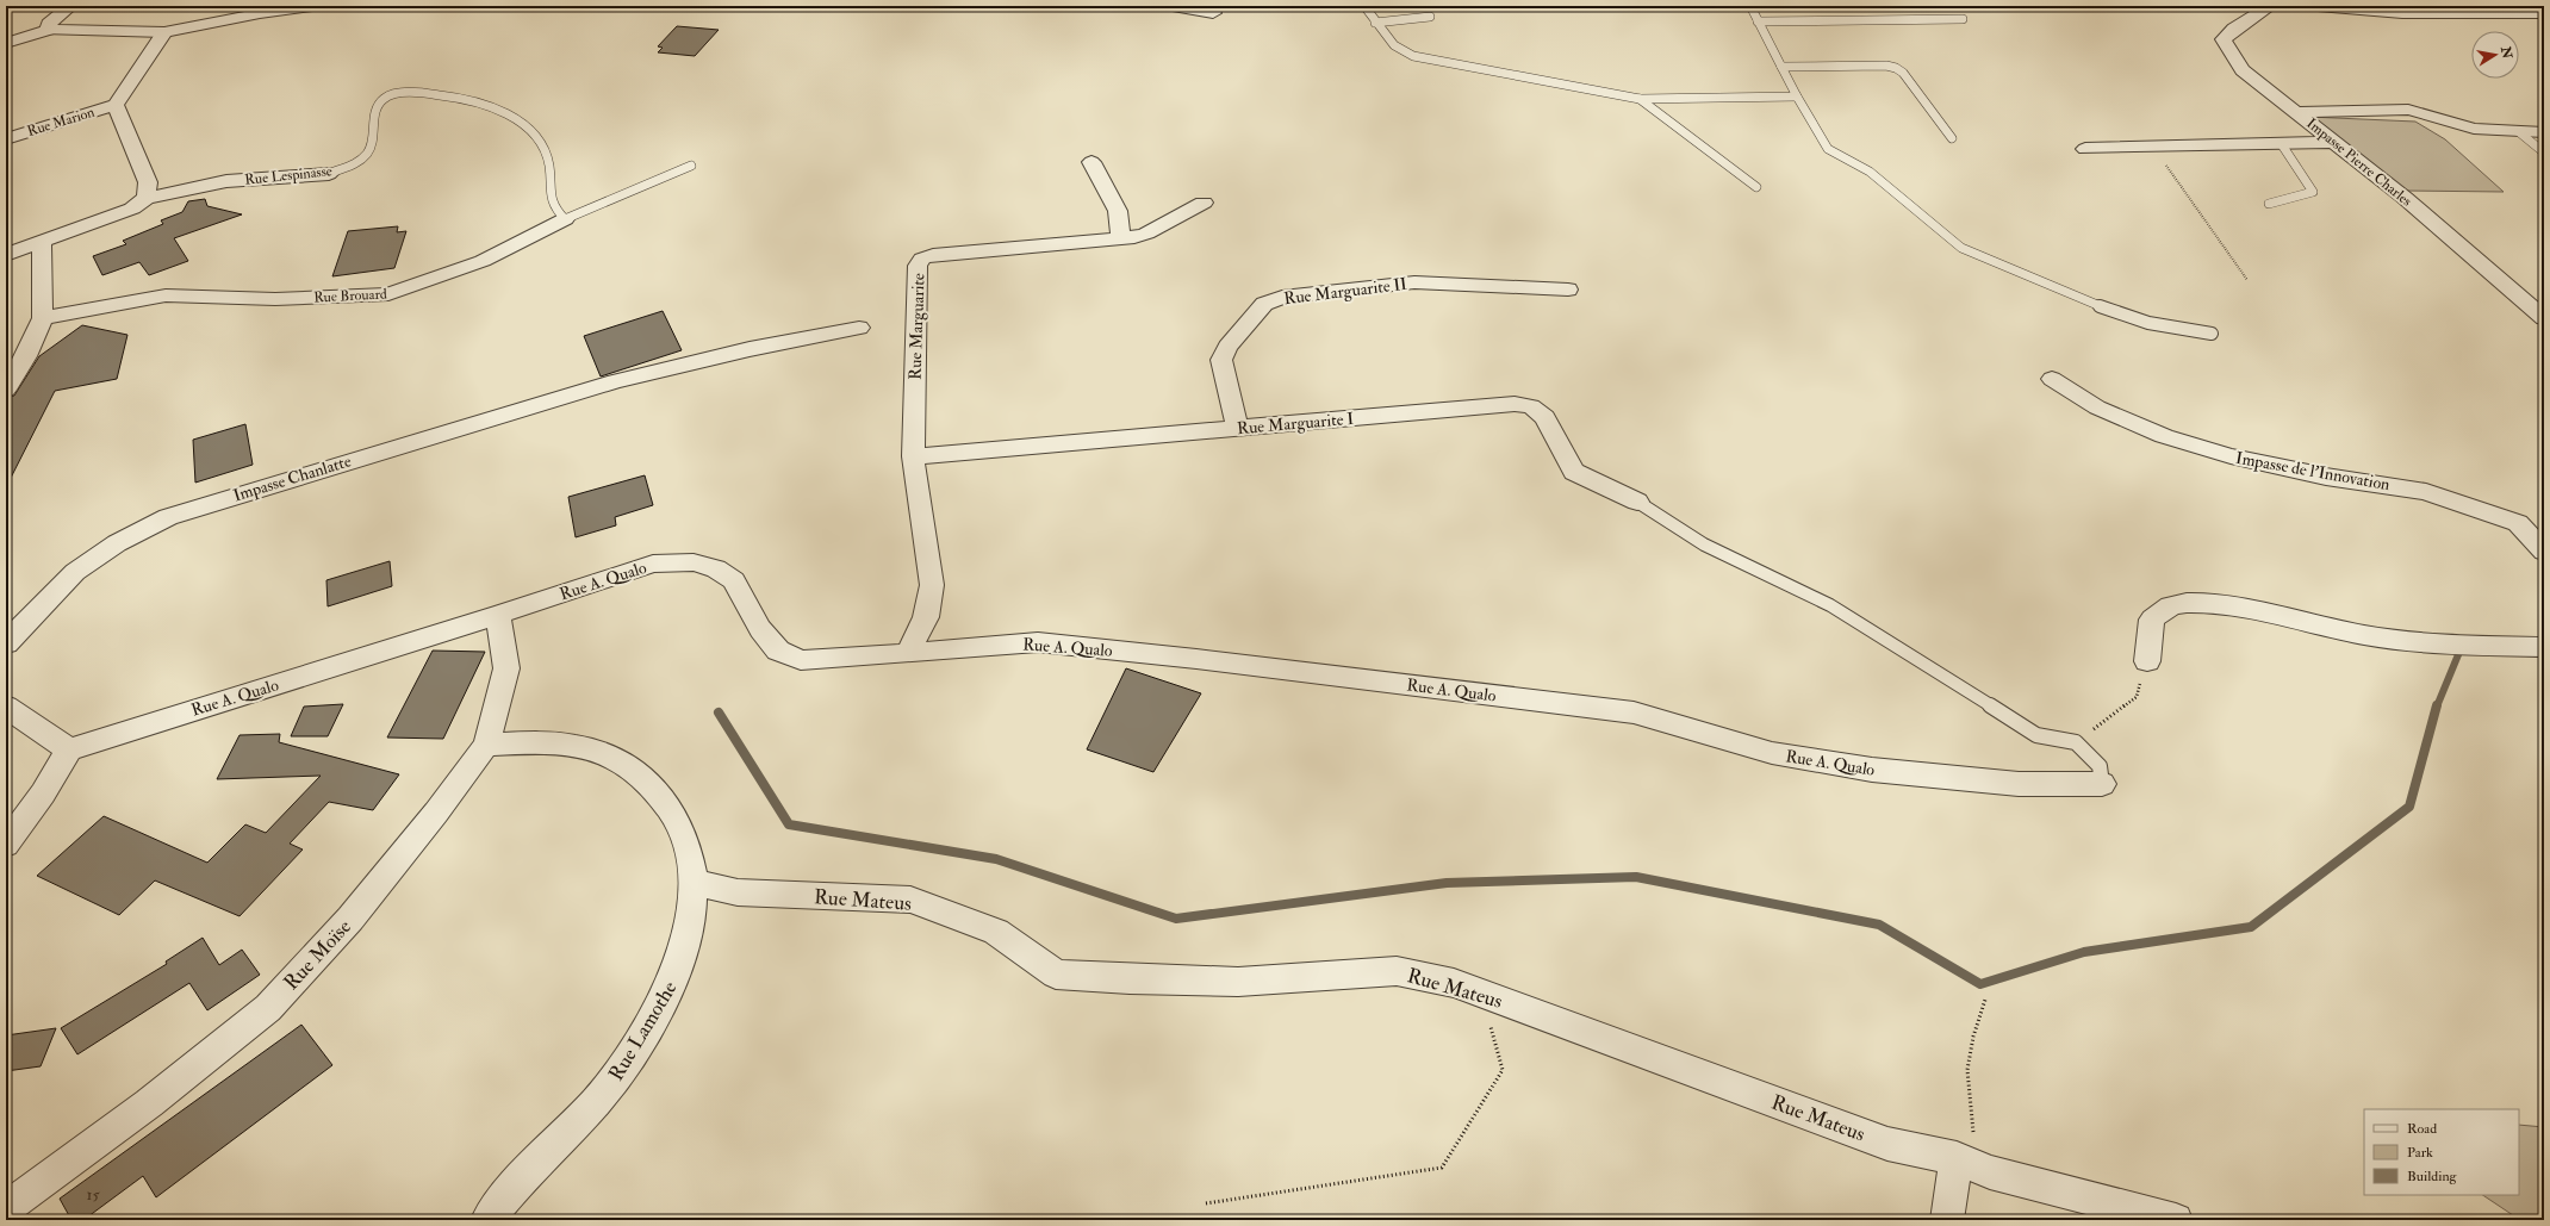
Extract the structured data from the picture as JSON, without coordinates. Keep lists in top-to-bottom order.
{
  "streets": {
    "street": [
      "Rue Marion",
      "Impasse Pierre Charles",
      "Rue Lespinasse",
      "Rue Marguarite II",
      "Rue Brouard",
      "Rue Marguarite",
      "Rue Marguarite I",
      "Impasse de l'Innovation",
      "Impasse Chanlatte",
      "Rue A. Qualo",
      "Rue Mateus",
      "Rue Moïse",
      "Rue Lamothe"
    ]
  },
  "crossings": [
    ["Rue Lespinasse", "Rue Brouard"],
    ["Rue Marguarite II", "Rue Marguarite I"],
    ["Rue Marguarite", "Rue Marguarite I"],
    ["Rue Marguarite", "Rue A. Qualo"],
    ["Rue A. Qualo", "Rue Moïse"],
    ["Rue Mateus", "Rue Lamothe"],
    ["Rue Moïse", "Rue Lamothe"]
  ],
  "house_numbers": ["15"],
  "legend": ["Road", "Park", "Building"],
  "north": "right"
}
